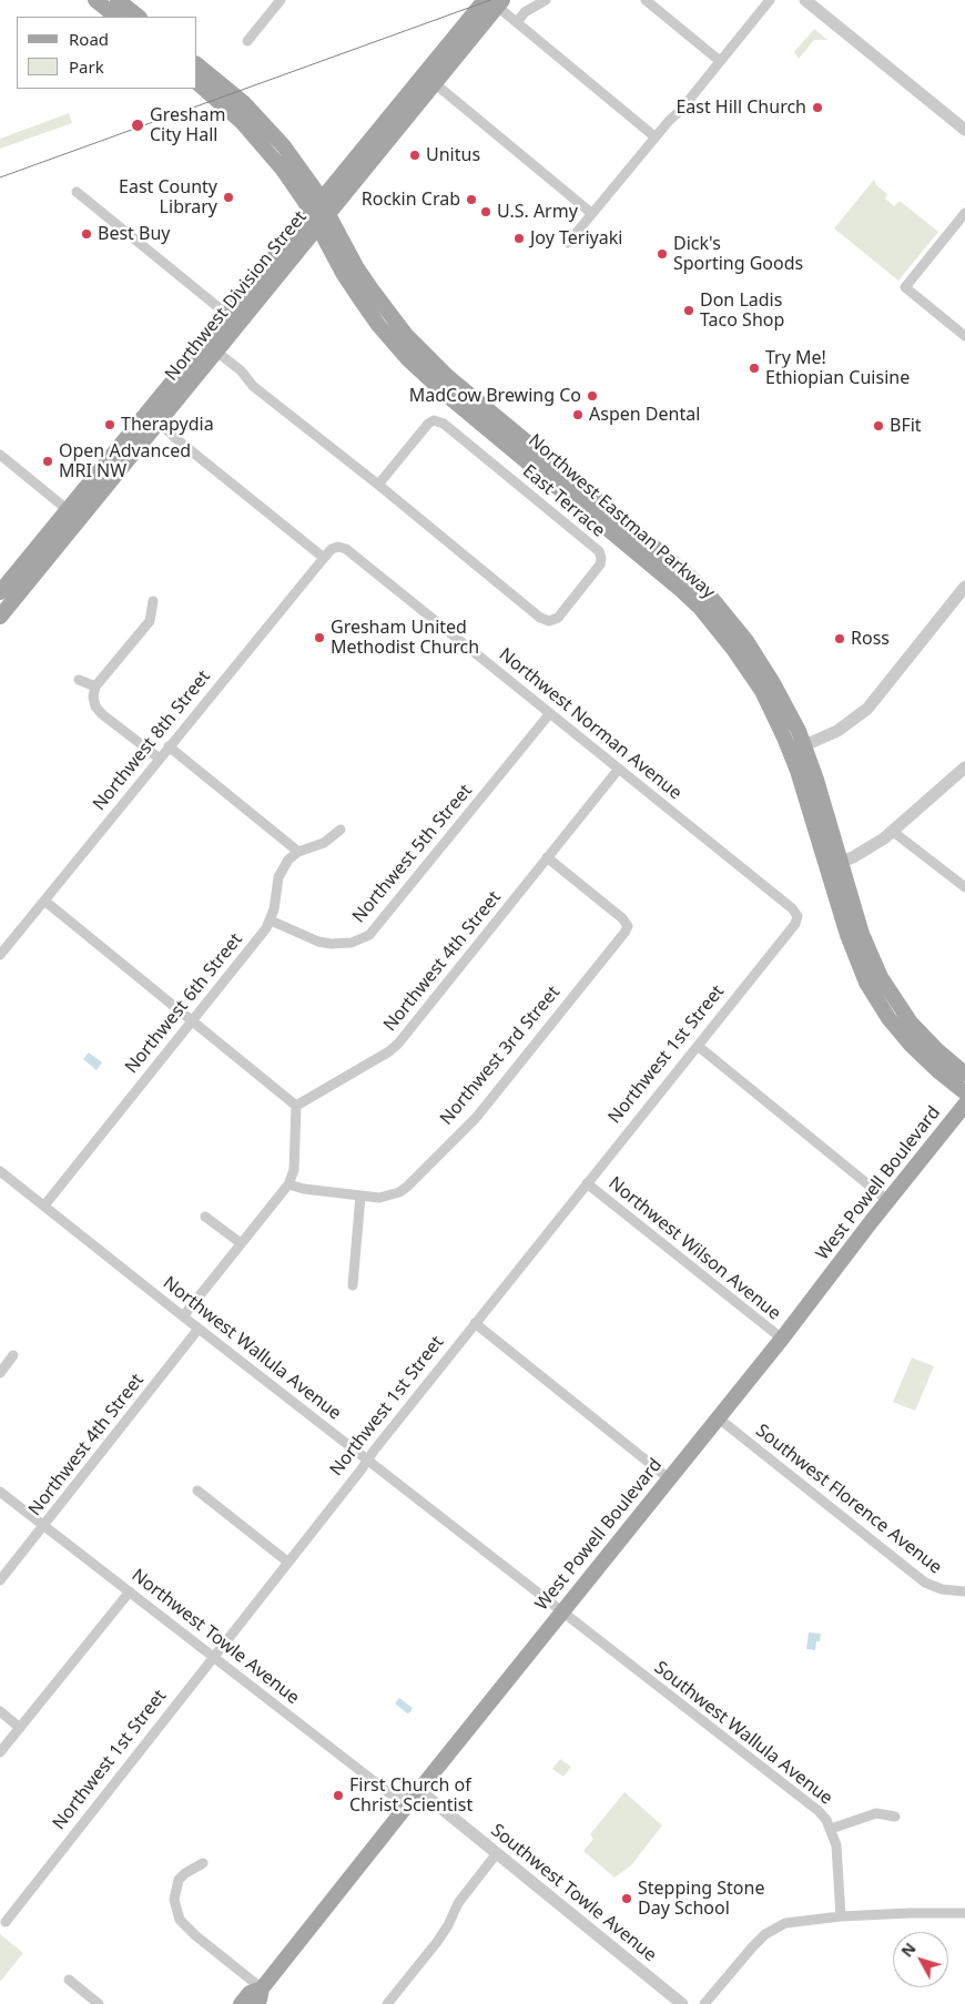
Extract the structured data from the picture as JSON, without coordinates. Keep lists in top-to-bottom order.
{
  "streets": {
    "main road": ["Northwest Division Street", "Northwest Eastman Parkway", "West Powell Boulevard"],
    "street": [
      "East Terrace",
      "Northwest Norman Avenue",
      "Northwest 8th Street",
      "Northwest 5th Street",
      "Northwest 4th Street",
      "Northwest 6th Street",
      "Northwest 1st Street",
      "Northwest 3rd Street",
      "Northwest Wilson Avenue",
      "Northwest Wallula Avenue",
      "Southwest Florence Avenue",
      "Northwest Towle Avenue",
      "Southwest Wallula Avenue",
      "Southwest Towle Avenue"
    ]
  },
  "crossings": [
    ["Northwest Division Street", "East Terrace"],
    ["Northwest Division Street", "Northwest Eastman Parkway"],
    ["Northwest Norman Avenue", "Northwest 8th Street"],
    ["Northwest Norman Avenue", "Northwest 5th Street"],
    ["Northwest Norman Avenue", "Northwest 4th Street"],
    ["Northwest Norman Avenue", "Northwest 1st Street"],
    ["Northwest 5th Street", "Northwest 6th Street"],
    ["Northwest 4th Street", "Northwest 3rd Street"],
    ["Northwest 4th Street", "Northwest Wallula Avenue"],
    ["Northwest 4th Street", "Northwest Towle Avenue"],
    ["Northwest 6th Street", "Northwest Wallula Avenue"],
    ["Northwest 1st Street", "Northwest Wilson Avenue"],
    ["Northwest 1st Street", "Northwest Wallula Avenue"],
    ["Northwest 1st Street", "Northwest Towle Avenue"],
    ["West Powell Boulevard", "Northwest Wilson Avenue"],
    ["West Powell Boulevard", "Northwest Wallula Avenue"],
    ["West Powell Boulevard", "Southwest Florence Avenue"],
    ["West Powell Boulevard", "Northwest Towle Avenue"],
    ["West Powell Boulevard", "Southwest Wallula Avenue"],
    ["West Powell Boulevard", "Southwest Towle Avenue"],
    ["Northwest Wallula Avenue", "Southwest Wallula Avenue"],
    ["Northwest Towle Avenue", "Southwest Towle Avenue"]
  ],
  "places": [
    "East Hill Church",
    "Gresham City Hall",
    "Unitus",
    "East County Library",
    "Rockin Crab",
    "U.S. Army",
    "Best Buy",
    "Joy Teriyaki",
    "Dick's Sporting Goods",
    "Don Ladis Taco Shop",
    "Try Me! Ethiopian Cuisine",
    "MadCow Brewing Co",
    "Aspen Dental",
    "Therapydia",
    "BFit",
    "Open Advanced MRI NW",
    "Gresham United Methodist Church",
    "Ross",
    "First Church of Christ Scientist",
    "Stepping Stone Day School"
  ],
  "legend": ["Road", "Park"],
  "north": "top left"
}
